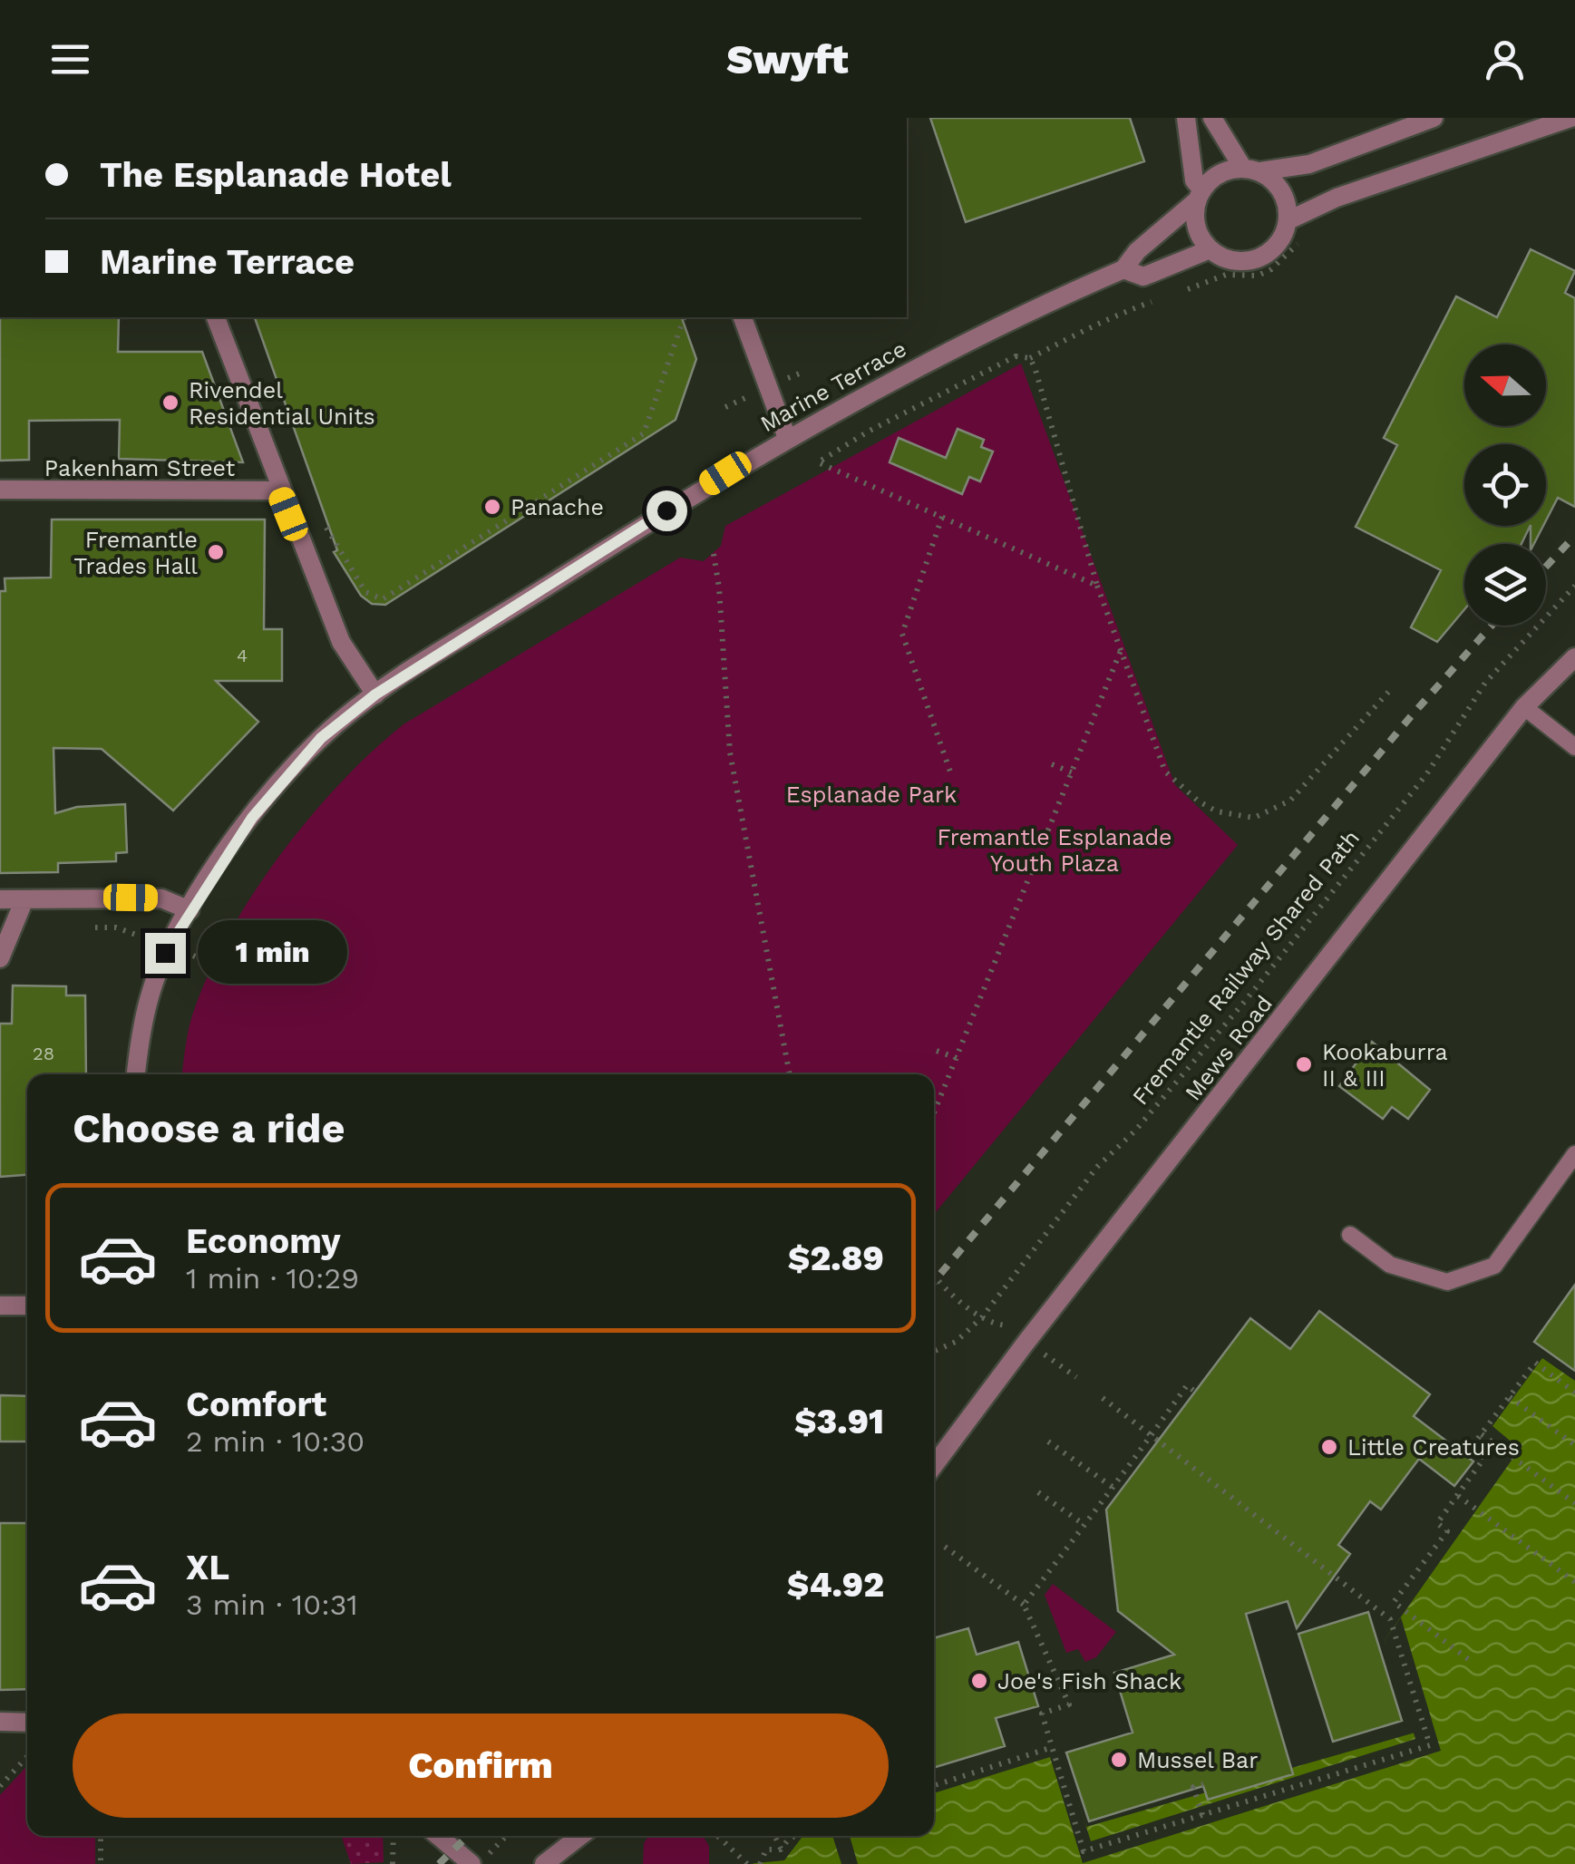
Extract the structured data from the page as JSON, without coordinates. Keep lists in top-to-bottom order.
{
  "streets": {
    "street": ["Marine Terrace", "Pakenham Street", "Mews Road"],
    "path": ["Fremantle Railway Shared Path"]
  },
  "parks": ["Esplanade Park", "Fremantle Esplanade Youth Plaza"],
  "places": [
    "Rivendel Residential Units",
    "Panache",
    "Fremantle Trades Hall",
    "Kookaburra II & III",
    "Little Creatures",
    "Joe's Fish Shack",
    "Mussel Bar"
  ],
  "house_numbers": ["4", "28"],
  "north": "left",
  "page": {
    "header": "Swyft",
    "banner": ["The Esplanade Hotel", "Marine Terrace"],
    "bubble": "1 min",
    "heading": "Choose a ride",
    "list": [
      {
        "name": "Economy",
        "note": "1 min · 10:29",
        "value": "$2.89"
      },
      {
        "name": "Comfort",
        "note": "2 min · 10:30",
        "value": "$3.91"
      },
      {
        "name": "XL",
        "note": "3 min · 10:31",
        "value": "$4.92"
      }
    ],
    "buttons": "Confirm"
  }
}
